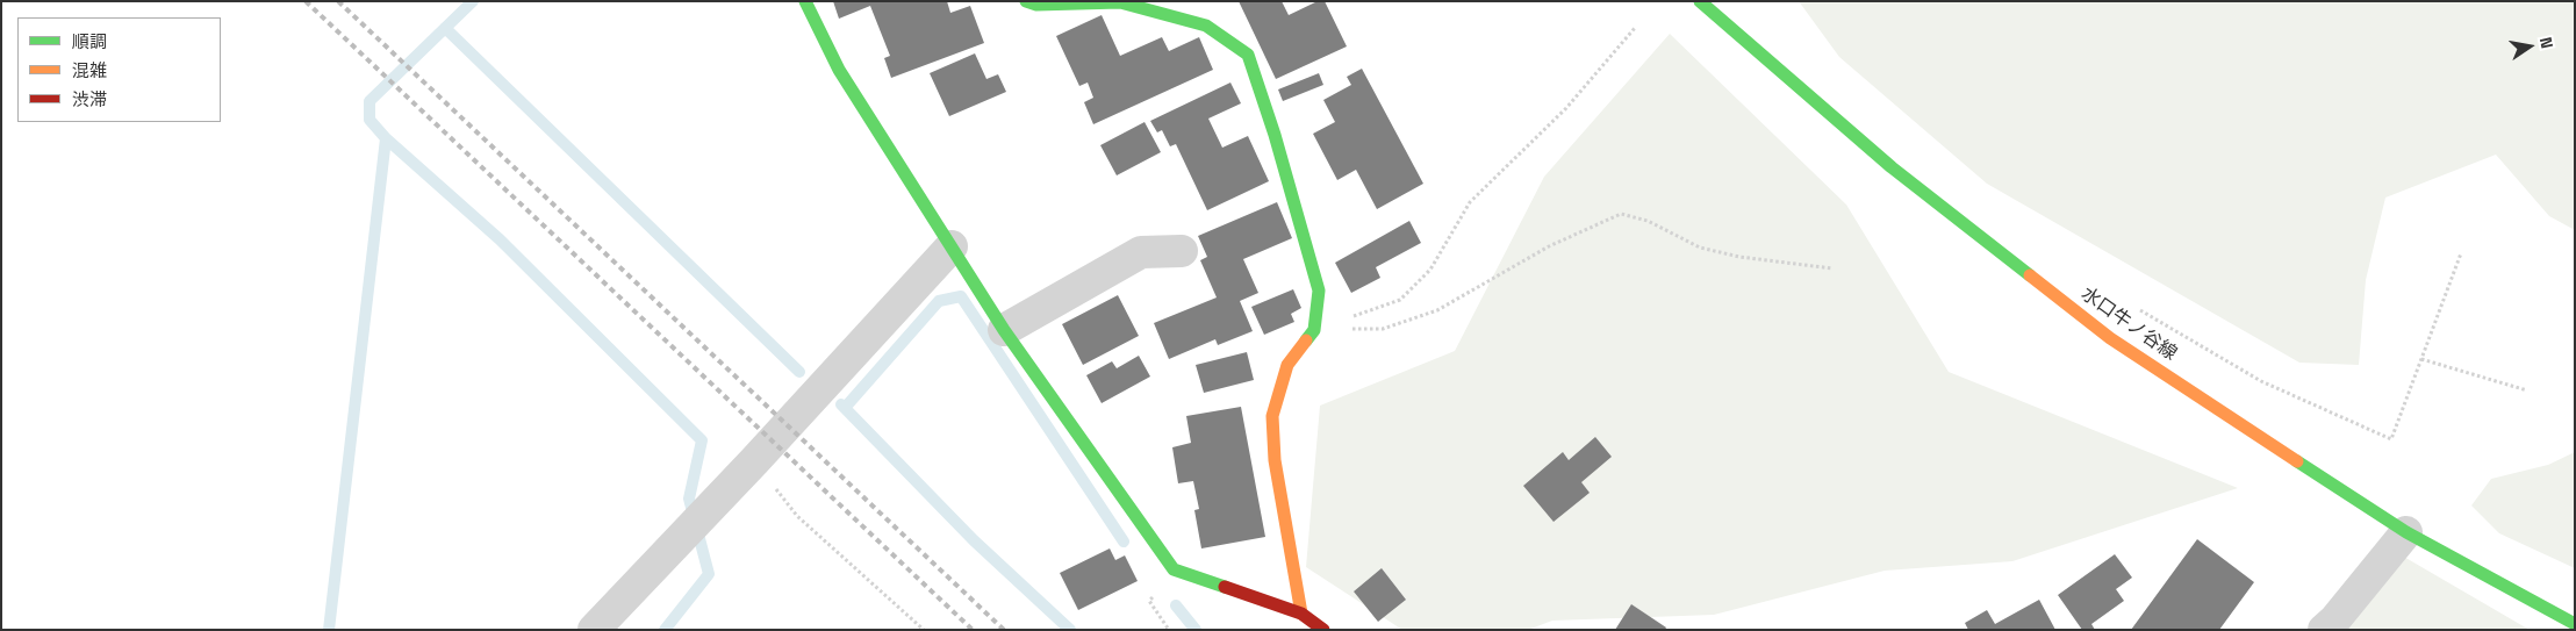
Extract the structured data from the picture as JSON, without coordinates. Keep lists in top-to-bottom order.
{
  "streets": {
    "street": ["水口牛ノ谷線"]
  },
  "legend": ["順調", "混雑", "渋滞"],
  "north": "right"
}
